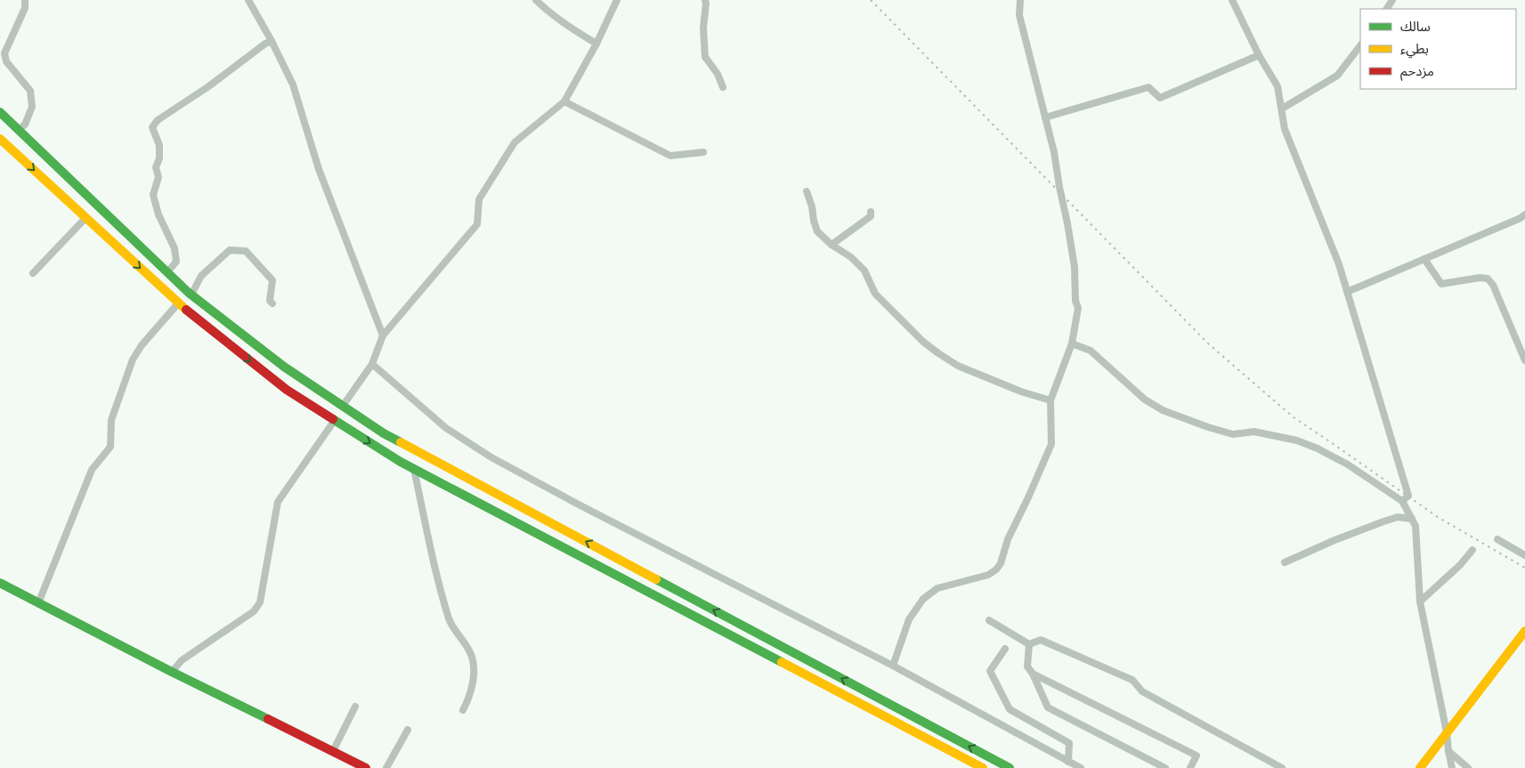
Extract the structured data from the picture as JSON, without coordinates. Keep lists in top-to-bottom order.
{
  "legend": ["سالك", "بطيء", "مزدحم"]
}
